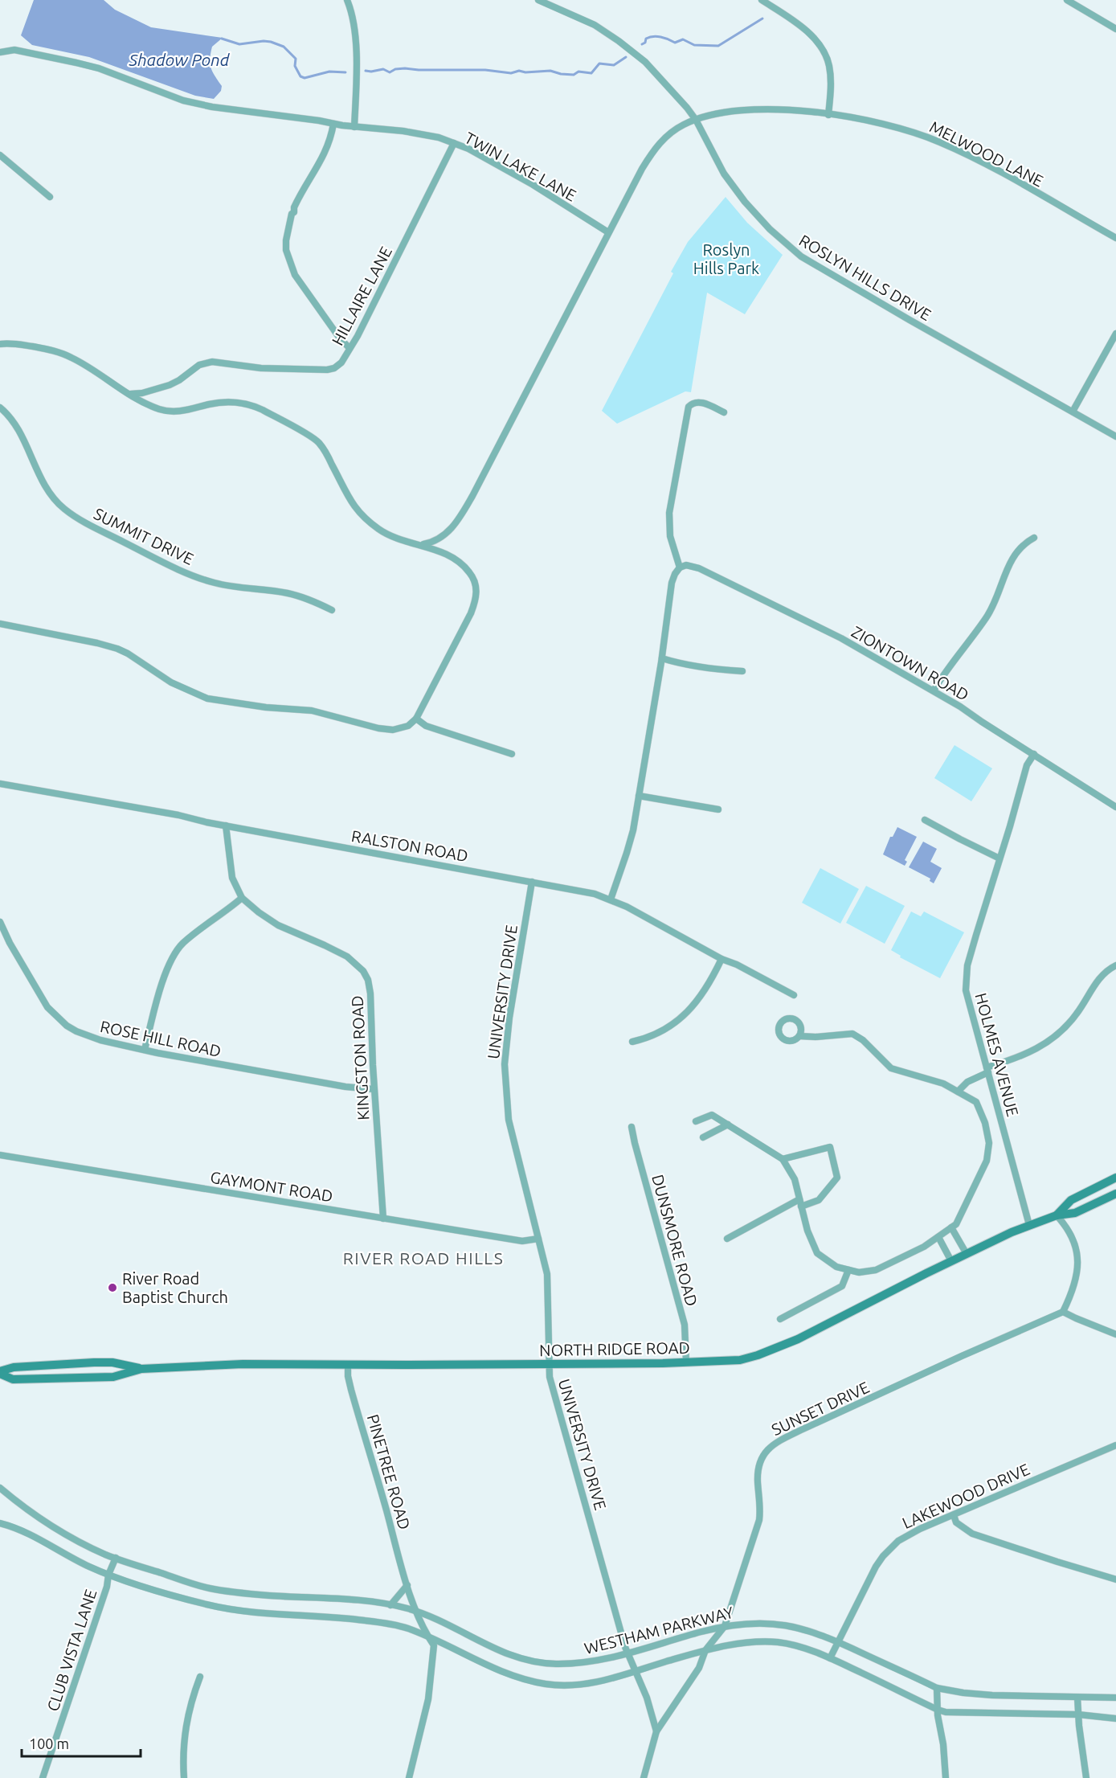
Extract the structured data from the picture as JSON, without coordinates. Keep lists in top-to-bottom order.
{
  "streets": {
    "main road": ["NORTH RIDGE ROAD"],
    "street": [
      "MELWOOD LANE",
      "TWIN LAKE LANE",
      "ROSLYN HILLS DRIVE",
      "HILLAIRE LANE",
      "SUMMIT DRIVE",
      "ZIONTOWN ROAD",
      "RALSTON ROAD",
      "UNIVERSITY DRIVE",
      "ROSE HILL ROAD",
      "HOLMES AVENUE",
      "KINGSTON ROAD",
      "GAYMONT ROAD",
      "DUNSMORE ROAD",
      "SUNSET DRIVE",
      "PINETREE ROAD",
      "LAKEWOOD DRIVE",
      "WESTHAM PARKWAY",
      "CLUB VISTA LANE"
    ]
  },
  "crossings": [
    ["MELWOOD LANE", "TWIN LAKE LANE"],
    ["MELWOOD LANE", "ROSLYN HILLS DRIVE"],
    ["TWIN LAKE LANE", "HILLAIRE LANE"],
    ["ZIONTOWN ROAD", "HOLMES AVENUE"],
    ["RALSTON ROAD", "UNIVERSITY DRIVE"],
    ["RALSTON ROAD", "KINGSTON ROAD"],
    ["UNIVERSITY DRIVE", "GAYMONT ROAD"],
    ["UNIVERSITY DRIVE", "NORTH RIDGE ROAD"],
    ["UNIVERSITY DRIVE", "SUNSET DRIVE"],
    ["UNIVERSITY DRIVE", "WESTHAM PARKWAY"],
    ["ROSE HILL ROAD", "KINGSTON ROAD"],
    ["HOLMES AVENUE", "NORTH RIDGE ROAD"],
    ["KINGSTON ROAD", "GAYMONT ROAD"],
    ["DUNSMORE ROAD", "NORTH RIDGE ROAD"],
    ["NORTH RIDGE ROAD", "PINETREE ROAD"],
    ["SUNSET DRIVE", "WESTHAM PARKWAY"],
    ["PINETREE ROAD", "WESTHAM PARKWAY"],
    ["LAKEWOOD DRIVE", "WESTHAM PARKWAY"],
    ["WESTHAM PARKWAY", "CLUB VISTA LANE"]
  ],
  "districts": ["RIVER ROAD HILLS"],
  "water": ["Shadow Pond"],
  "parks": ["Roslyn Hills Park"],
  "places": ["River Road Baptist Church"],
  "scale_bar": "100 m"
}
